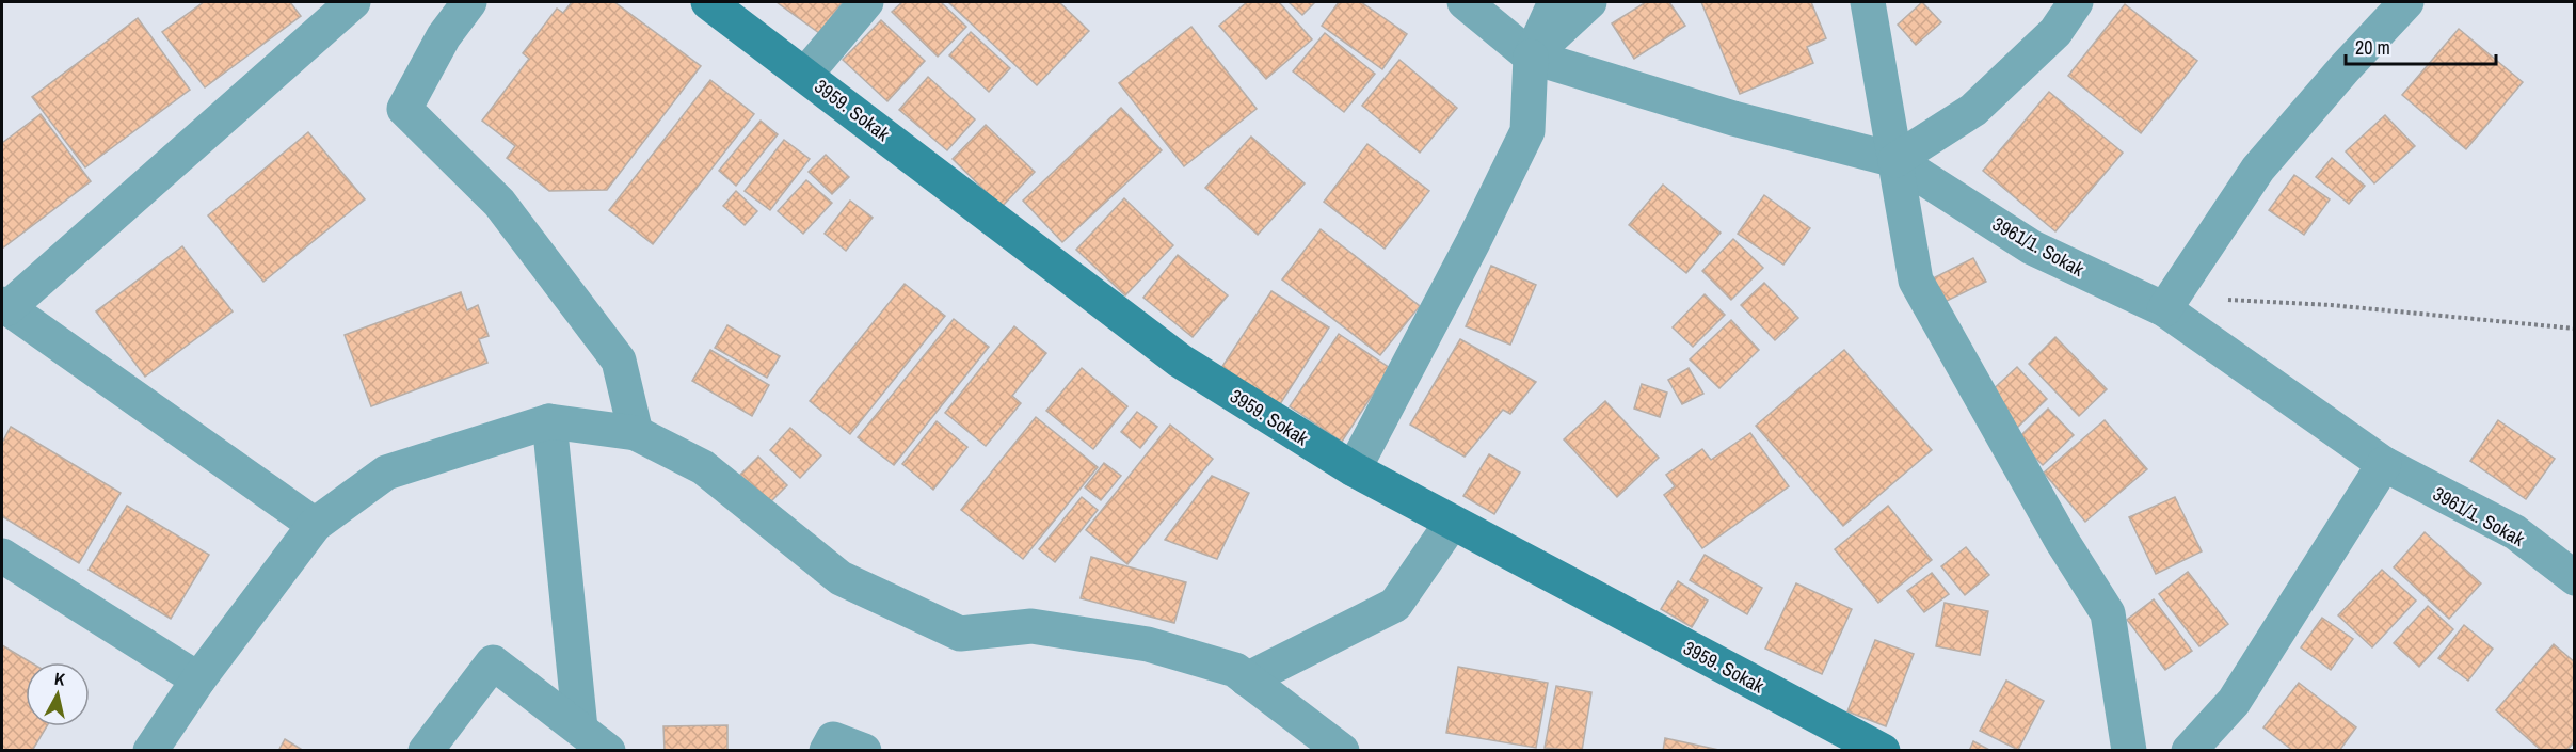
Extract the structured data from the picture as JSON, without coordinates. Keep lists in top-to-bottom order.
{
  "streets": {
    "street": ["3959. Sokak", "3961/1. Sokak"]
  },
  "scale_bar": "20 m",
  "north": "top"
}
